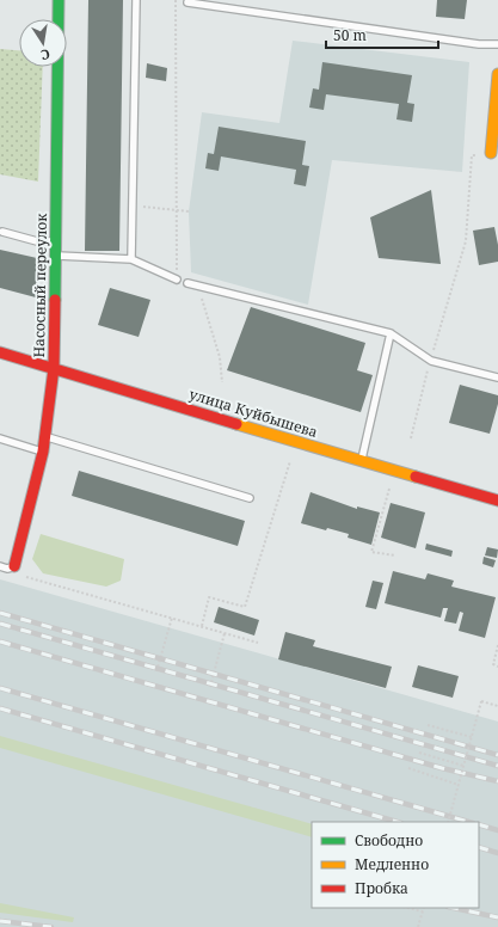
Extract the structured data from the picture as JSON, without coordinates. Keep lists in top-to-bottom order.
{
  "streets": {
    "street": ["Насосный переулок", "улица Куйбышева"]
  },
  "crossings": [
    ["Насосный переулок", "улица Куйбышева"]
  ],
  "legend": ["Свободно", "Медленно", "Пробка"],
  "scale_bar": "50 m",
  "north": "bottom"
}
